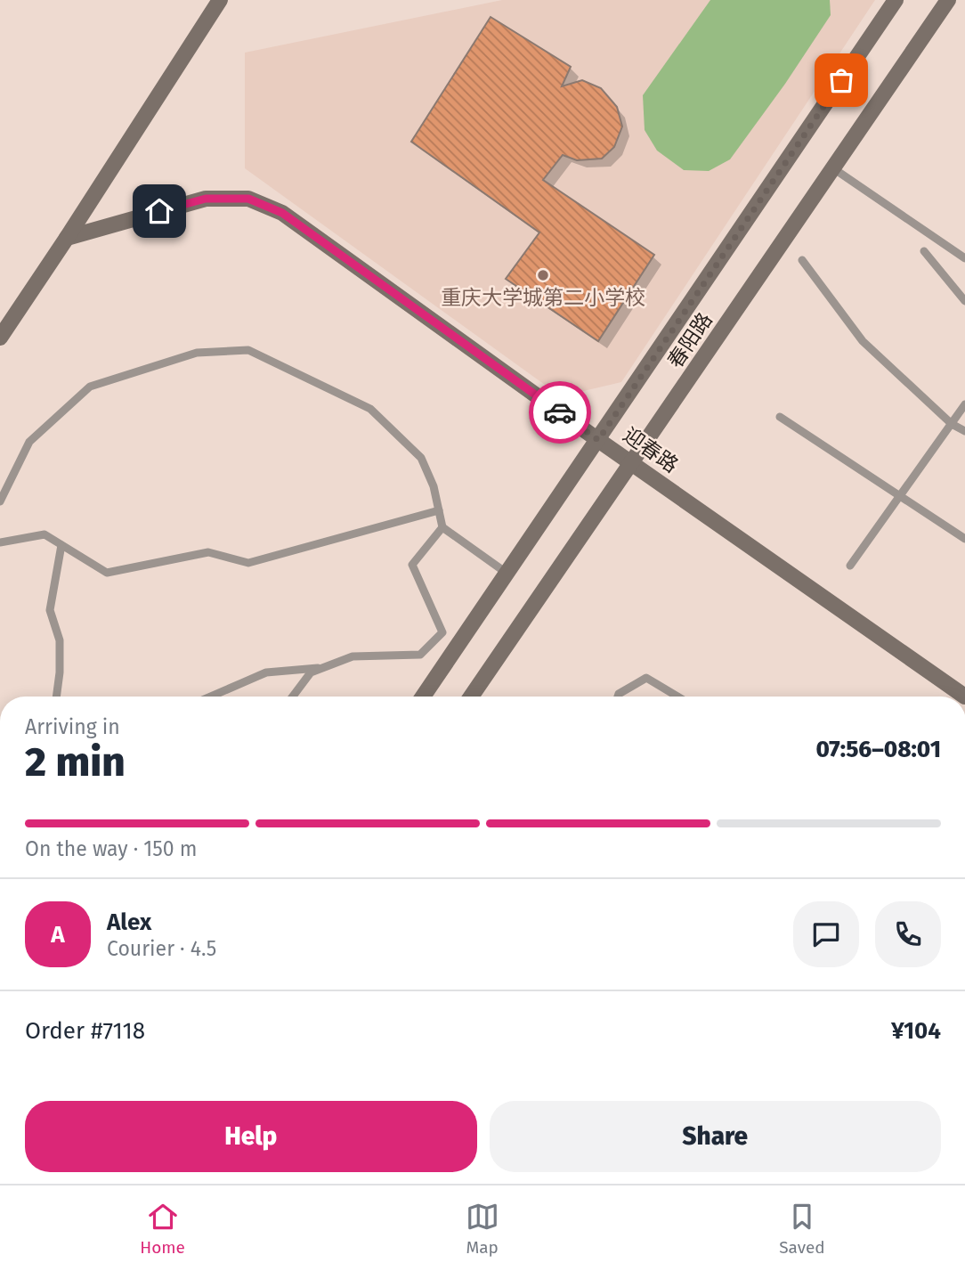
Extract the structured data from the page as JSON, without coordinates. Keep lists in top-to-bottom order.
{
  "streets": {
    "main road": ["春阳路", "迎春路"]
  },
  "crossings": [
    ["春阳路", "迎春路"]
  ],
  "places": ["重庆大学城第二小学校"],
  "page": {
    "heading": ["2 min", "Arriving in", "07:56–08:01"],
    "panel": [
      "Alex",
      "Courier · 4.5",
      "Order #7118",
      "¥104"
    ],
    "bar": "On the way · 150 m",
    "round": "A",
    "buttons": ["Help", "Share"],
    "tabs": ["Home", "Map", "Saved"]
  }
}
